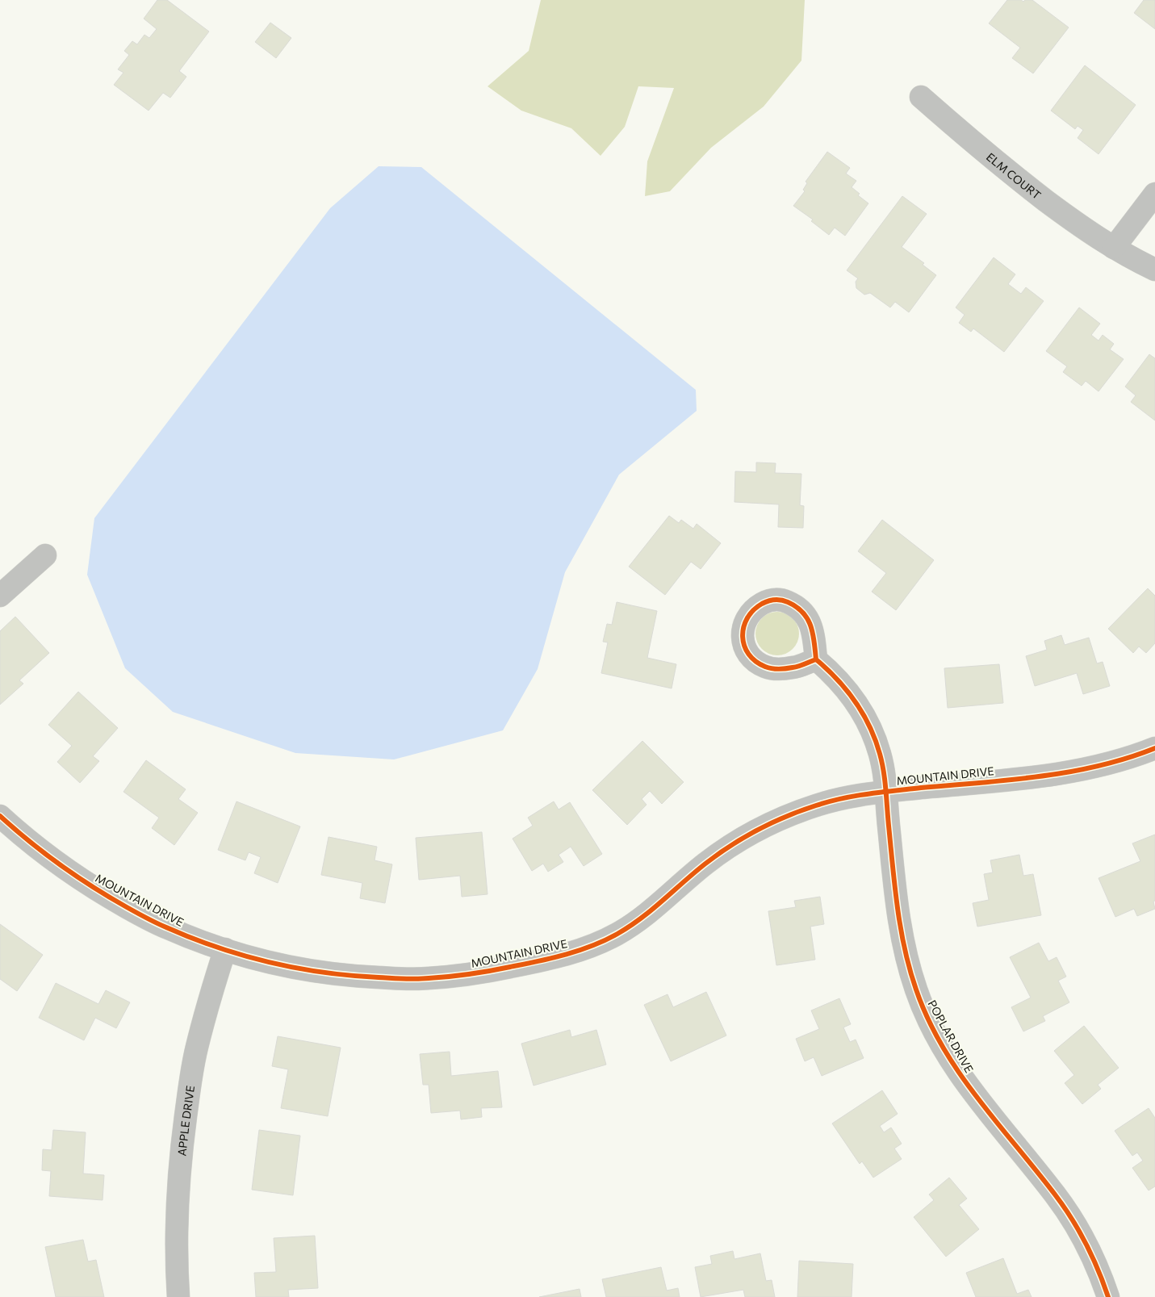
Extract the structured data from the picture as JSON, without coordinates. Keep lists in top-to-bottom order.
{
  "streets": {
    "street": [
      "ELM COURT",
      "MOUNTAIN DRIVE",
      "POPLAR DRIVE",
      "APPLE DRIVE"
    ]
  },
  "crossings": [
    ["MOUNTAIN DRIVE", "POPLAR DRIVE"],
    ["MOUNTAIN DRIVE", "APPLE DRIVE"]
  ]
}
